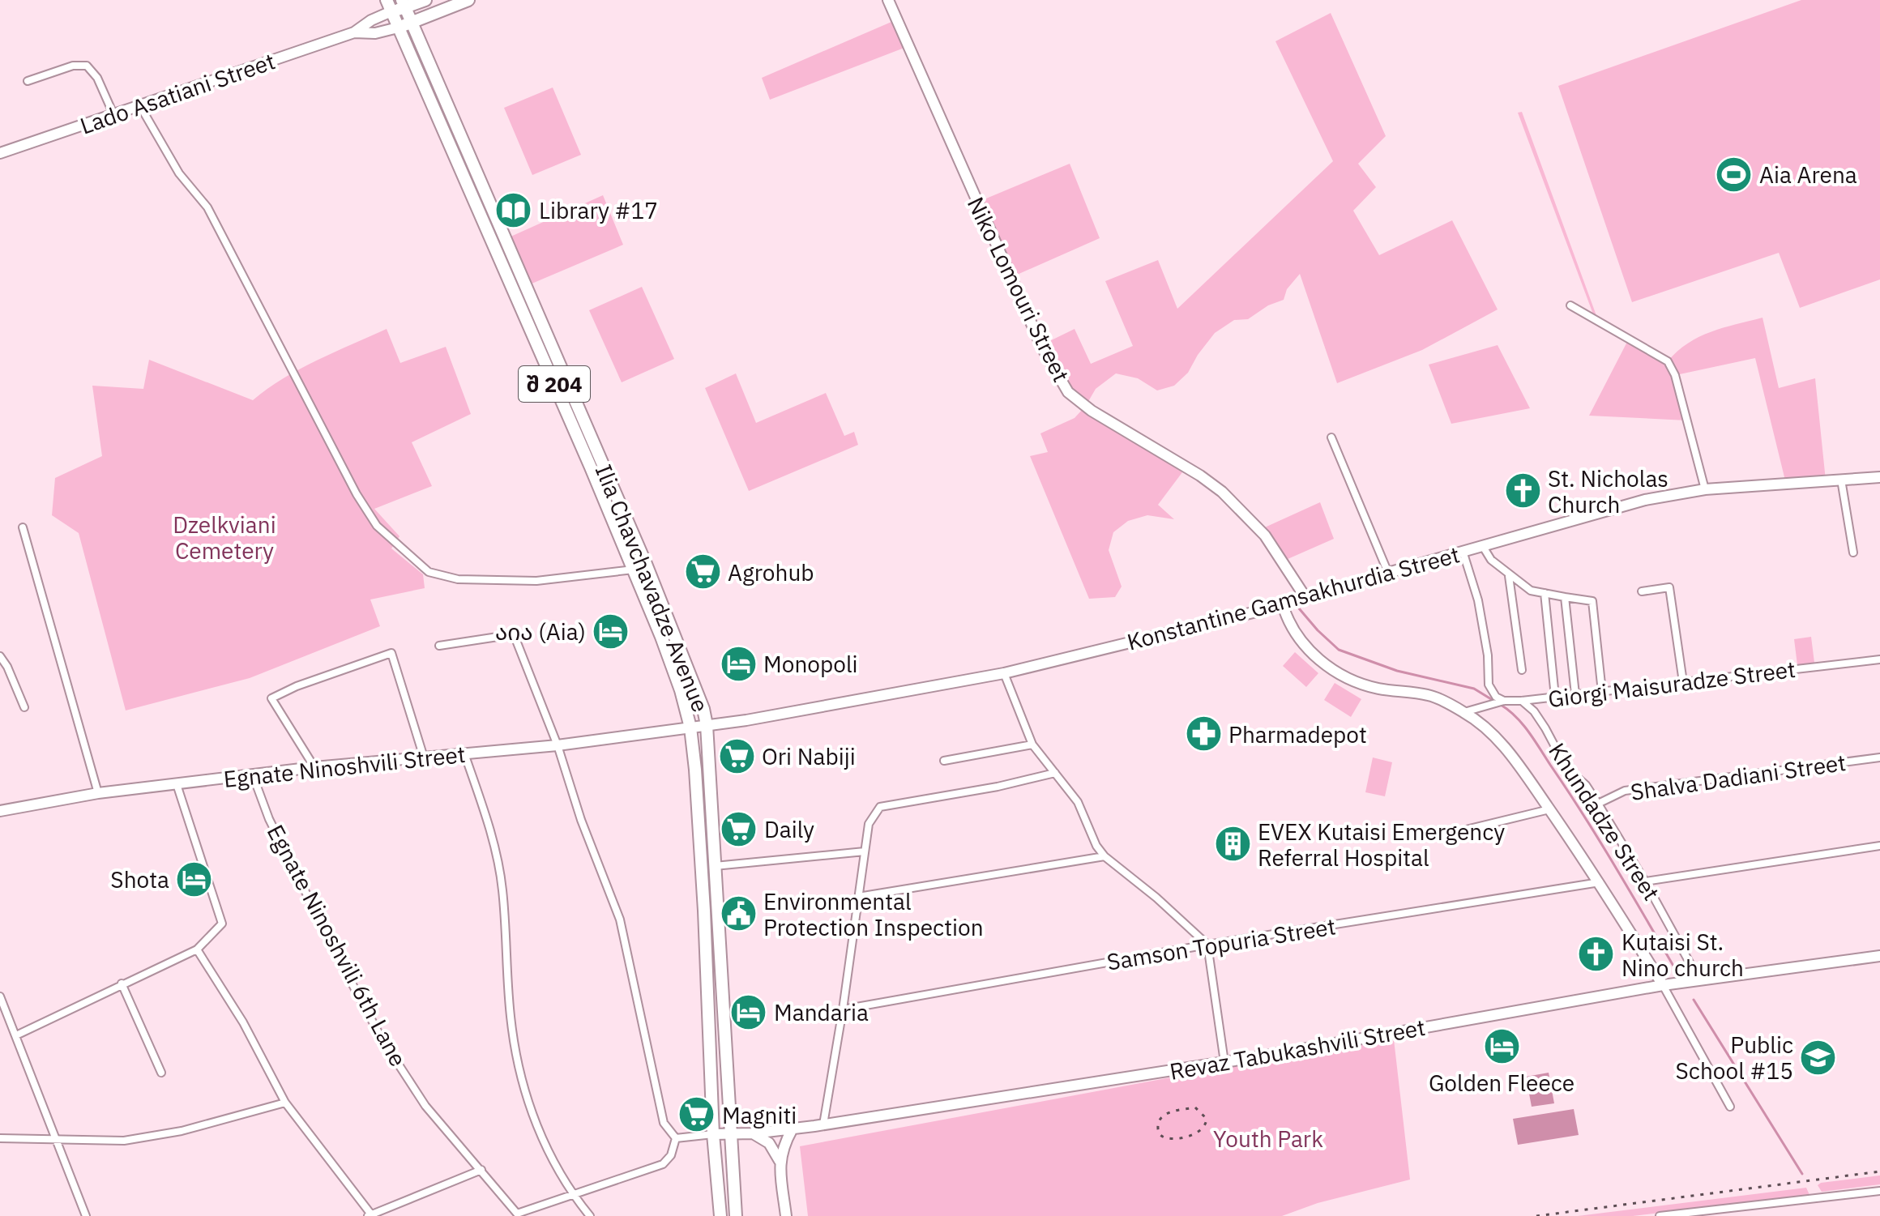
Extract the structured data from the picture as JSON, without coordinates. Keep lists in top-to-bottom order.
{
  "streets": {
    "main road": ["შ 204", "Ilia Chavchavadze Avenue"],
    "street": [
      "Lado Asatiani Street",
      "Niko Lomouri Street",
      "Konstantine Gamsakhurdia Street",
      "Giorgi Maisuradze Street",
      "Egnate Ninoshvili Street",
      "Shalva Dadiani Street",
      "Khundadze Street",
      "Samson Topuria Street",
      "Egnate Ninoshvili 6th Lane",
      "Revaz Tabukashvili Street"
    ]
  },
  "crossings": [
    ["Lado Asatiani Street", "Ilia Chavchavadze Avenue"],
    ["Niko Lomouri Street", "Konstantine Gamsakhurdia Street"],
    ["Ilia Chavchavadze Avenue", "Konstantine Gamsakhurdia Street"],
    ["Ilia Chavchavadze Avenue", "Egnate Ninoshvili Street"],
    ["Ilia Chavchavadze Avenue", "Revaz Tabukashvili Street"],
    ["Konstantine Gamsakhurdia Street", "Egnate Ninoshvili Street"],
    ["Giorgi Maisuradze Street", "Khundadze Street"],
    ["Egnate Ninoshvili Street", "Egnate Ninoshvili 6th Lane"],
    ["Shalva Dadiani Street", "Khundadze Street"],
    ["Khundadze Street", "Revaz Tabukashvili Street"]
  ],
  "parks": ["Dzelkviani Cemetery", "Youth Park"],
  "places": {
    "sports": ["Aia Arena"],
    "library": ["Library #17"],
    "church": ["St. Nicholas Church", "Kutaisi St. Nino church"],
    "supermarket": [
      "Agrohub",
      "Ori Nabiji",
      "Daily",
      "Magniti"
    ],
    "hotel": [
      "აია (Aia)",
      "Monopoli",
      "Shota",
      "Mandaria",
      "Golden Fleece"
    ],
    "pharmacy": ["Pharmadepot"],
    "building": ["EVEX Kutaisi Emergency Referral Hospital"],
    "public building": ["Environmental Protection Inspection"],
    "school or university": ["Public School #15"]
  }
}
